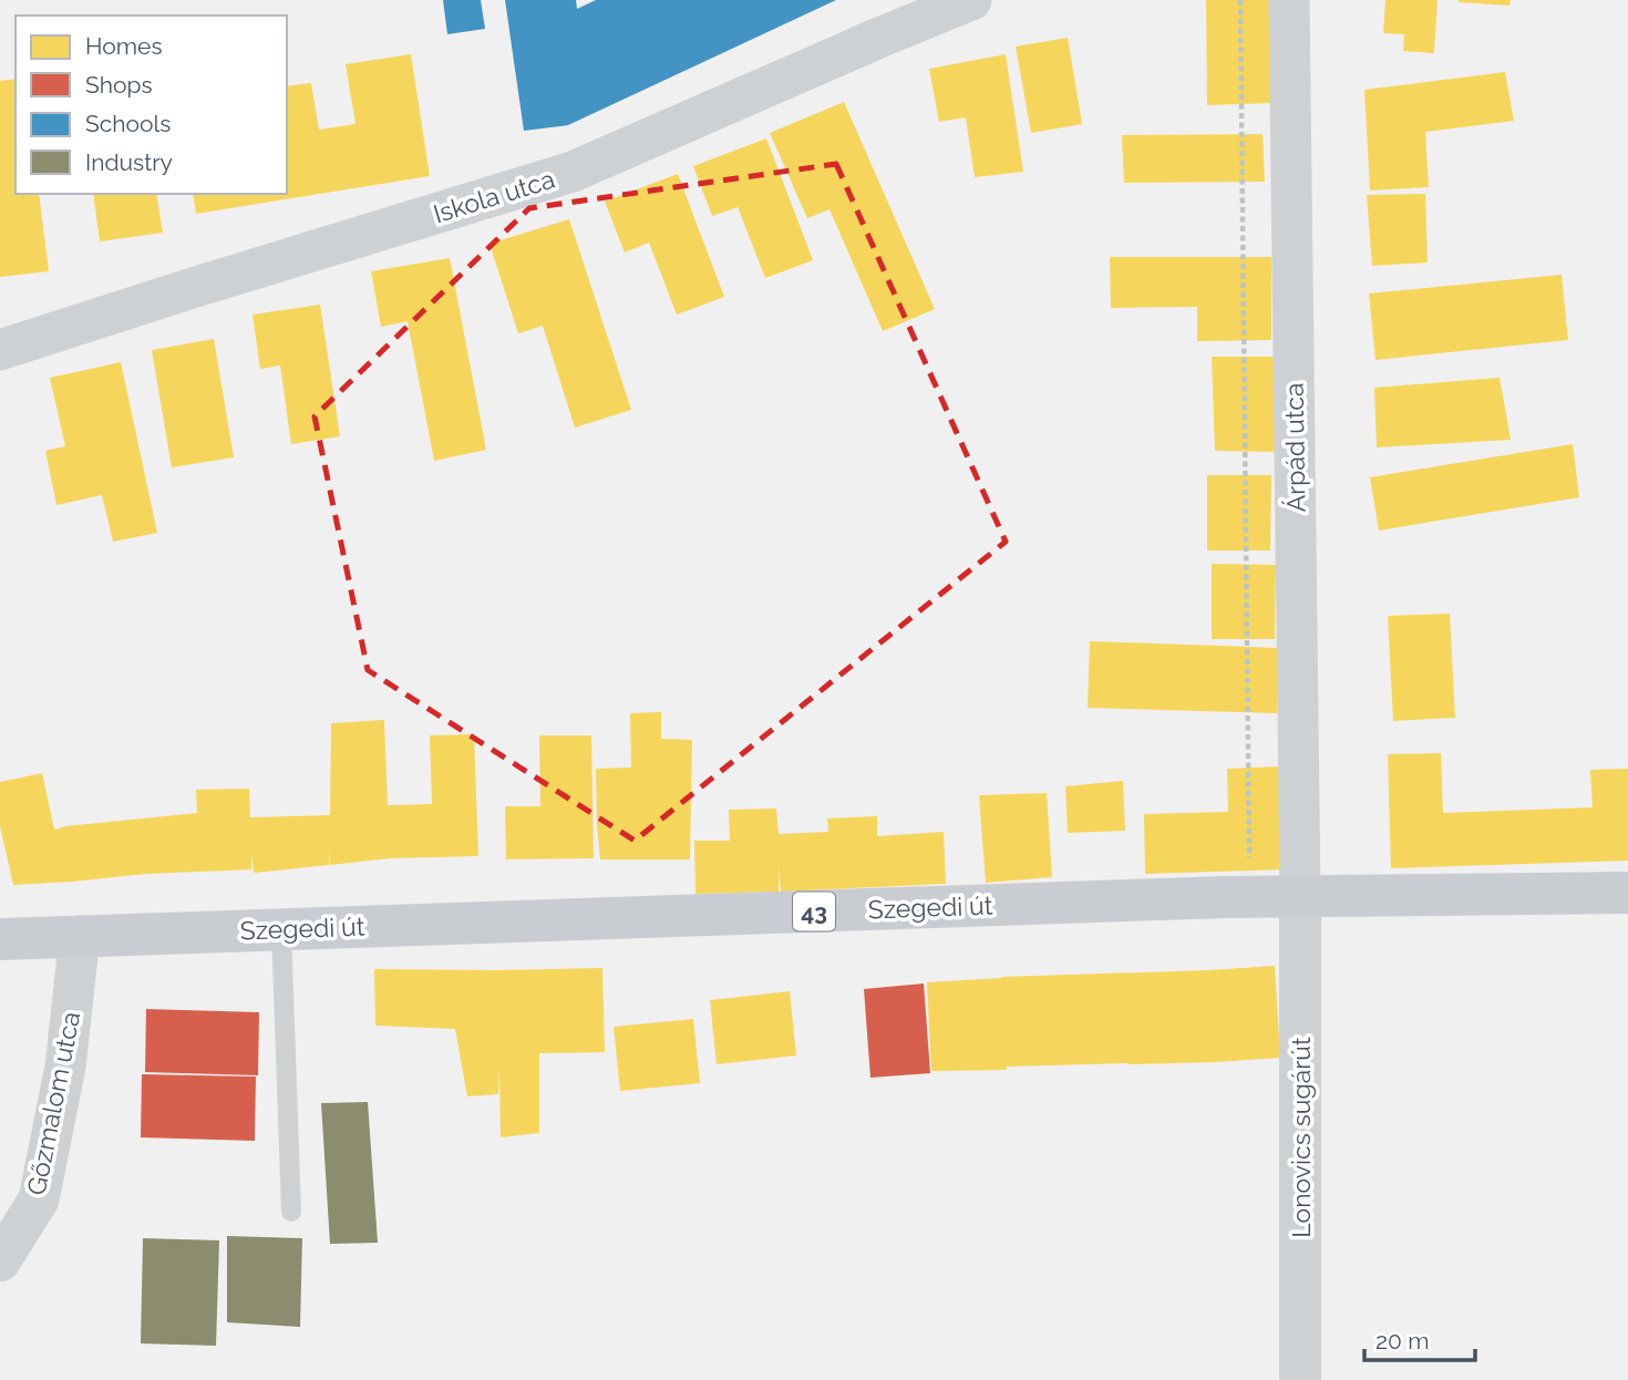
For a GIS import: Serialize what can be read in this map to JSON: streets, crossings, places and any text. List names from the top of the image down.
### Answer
{
  "streets": {
    "main road": ["Szegedi út", "43"],
    "street": [
      "Iskola utca",
      "Árpád utca",
      "Gőzmalom utca",
      "Lonovics sugárút"
    ]
  },
  "crossings": [
    ["Árpád utca", "Szegedi út"],
    ["Árpád utca", "Lonovics sugárút"],
    ["Szegedi út", "Gőzmalom utca"],
    ["Szegedi út", "Lonovics sugárút"]
  ],
  "legend": [
    "Homes",
    "Shops",
    "Schools",
    "Industry"
  ],
  "scale_bar": "20 m"
}
